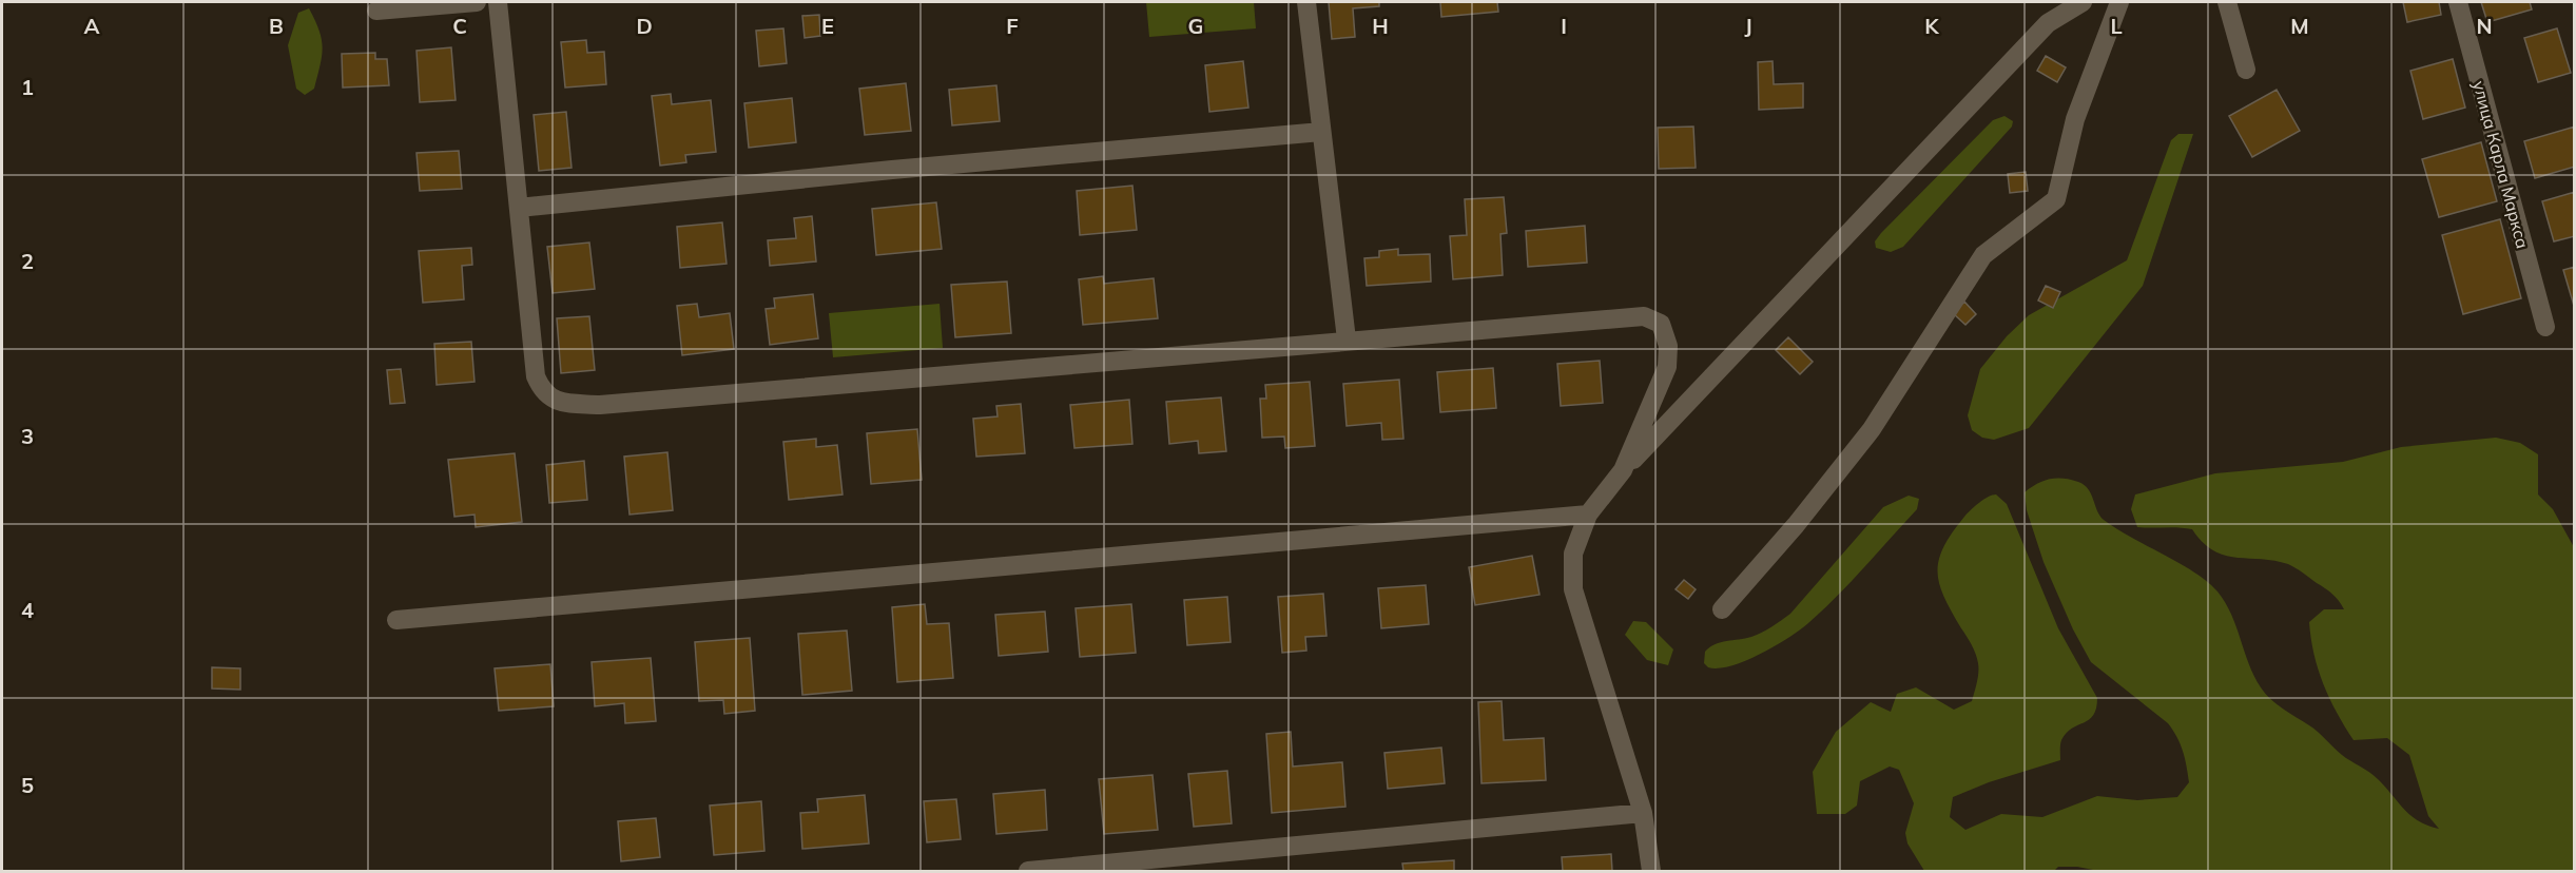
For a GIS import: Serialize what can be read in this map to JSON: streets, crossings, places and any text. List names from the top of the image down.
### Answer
{
  "streets": {
    "street": ["улица Карла Маркса"]
  },
  "grid": {
    "columns": [
      "A",
      "B",
      "C",
      "D",
      "E",
      "F",
      "G",
      "H",
      "I",
      "J",
      "K",
      "L",
      "M",
      "N"
    ],
    "rows": [
      "1",
      "2",
      "3",
      "4",
      "5"
    ]
  }
}
